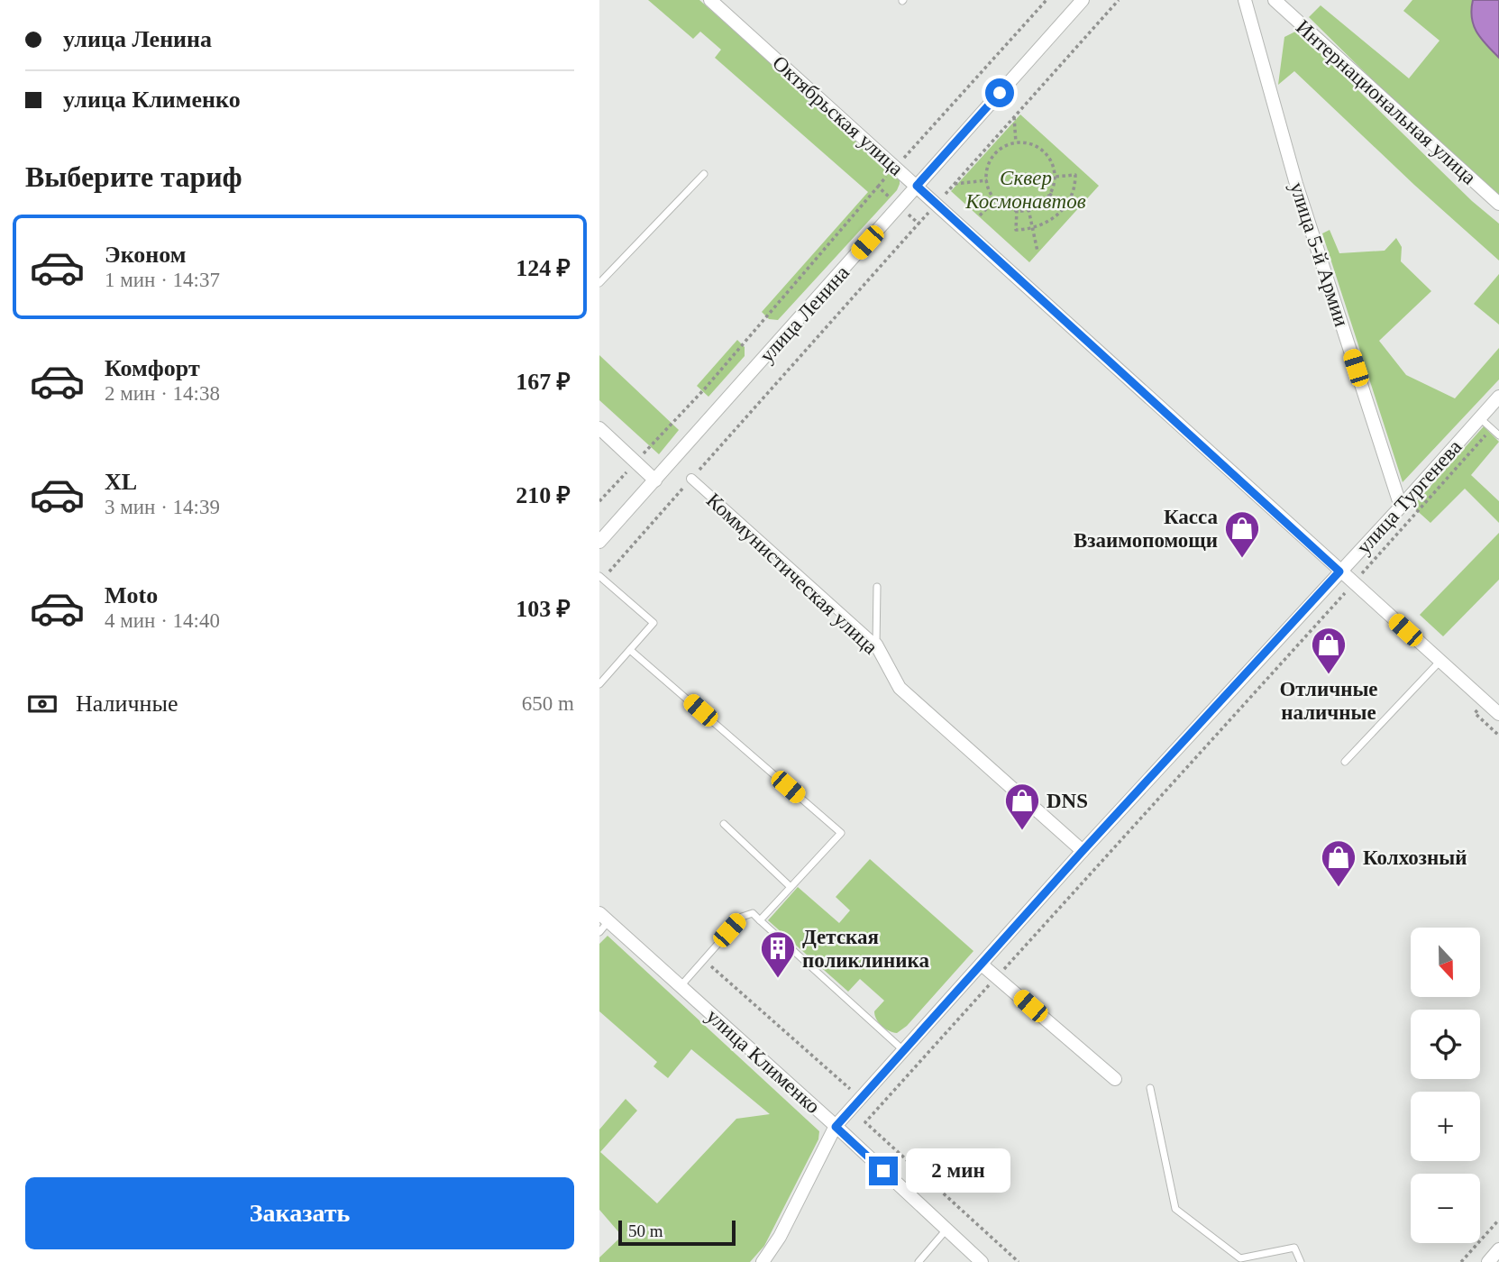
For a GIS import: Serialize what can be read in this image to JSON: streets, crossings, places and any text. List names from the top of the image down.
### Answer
{
  "streets": {
    "street": [
      "Интернациональная улица",
      "Октябрьская улица",
      "улица 5-й Армии",
      "улица Ленина",
      "улица Тургенева",
      "Коммунистическая улица",
      "улица Клименко"
    ]
  },
  "crossings": [
    ["Октябрьская улица", "улица Ленина"],
    ["Октябрьская улица", "улица Тургенева"],
    ["улица 5-й Армии", "улица Тургенева"],
    ["улица Тургенева", "Коммунистическая улица"],
    ["улица Тургенева", "улица Клименко"]
  ],
  "parks": ["Сквер Космонавтов"],
  "places": {
    "shop": [
      "Касса Взаимопомощи",
      "Отличные наличные",
      "DNS",
      "Колхозный"
    ],
    "building": ["Детская поликлиника"]
  },
  "scale_bar": "50 m",
  "north": "bottom",
  "page": {
    "banner": ["улица Ленина", "улица Клименко"],
    "heading": "Выберите тариф",
    "list": [
      {
        "name": "Эконом",
        "note": "1 мин · 14:37",
        "value": "124 ₽"
      },
      {
        "name": "Комфорт",
        "note": "2 мин · 14:38",
        "value": "167 ₽"
      },
      {
        "name": "XL",
        "note": "3 мин · 14:39",
        "value": "210 ₽"
      },
      {
        "name": "Moto",
        "note": "4 мин · 14:40",
        "value": "103 ₽"
      }
    ],
    "pay": ["Наличные", "650 m"],
    "map_buttons": ["+", "−"],
    "bubble": "2 мин",
    "buttons": "Заказать",
    "scale": "50 m"
  }
}
